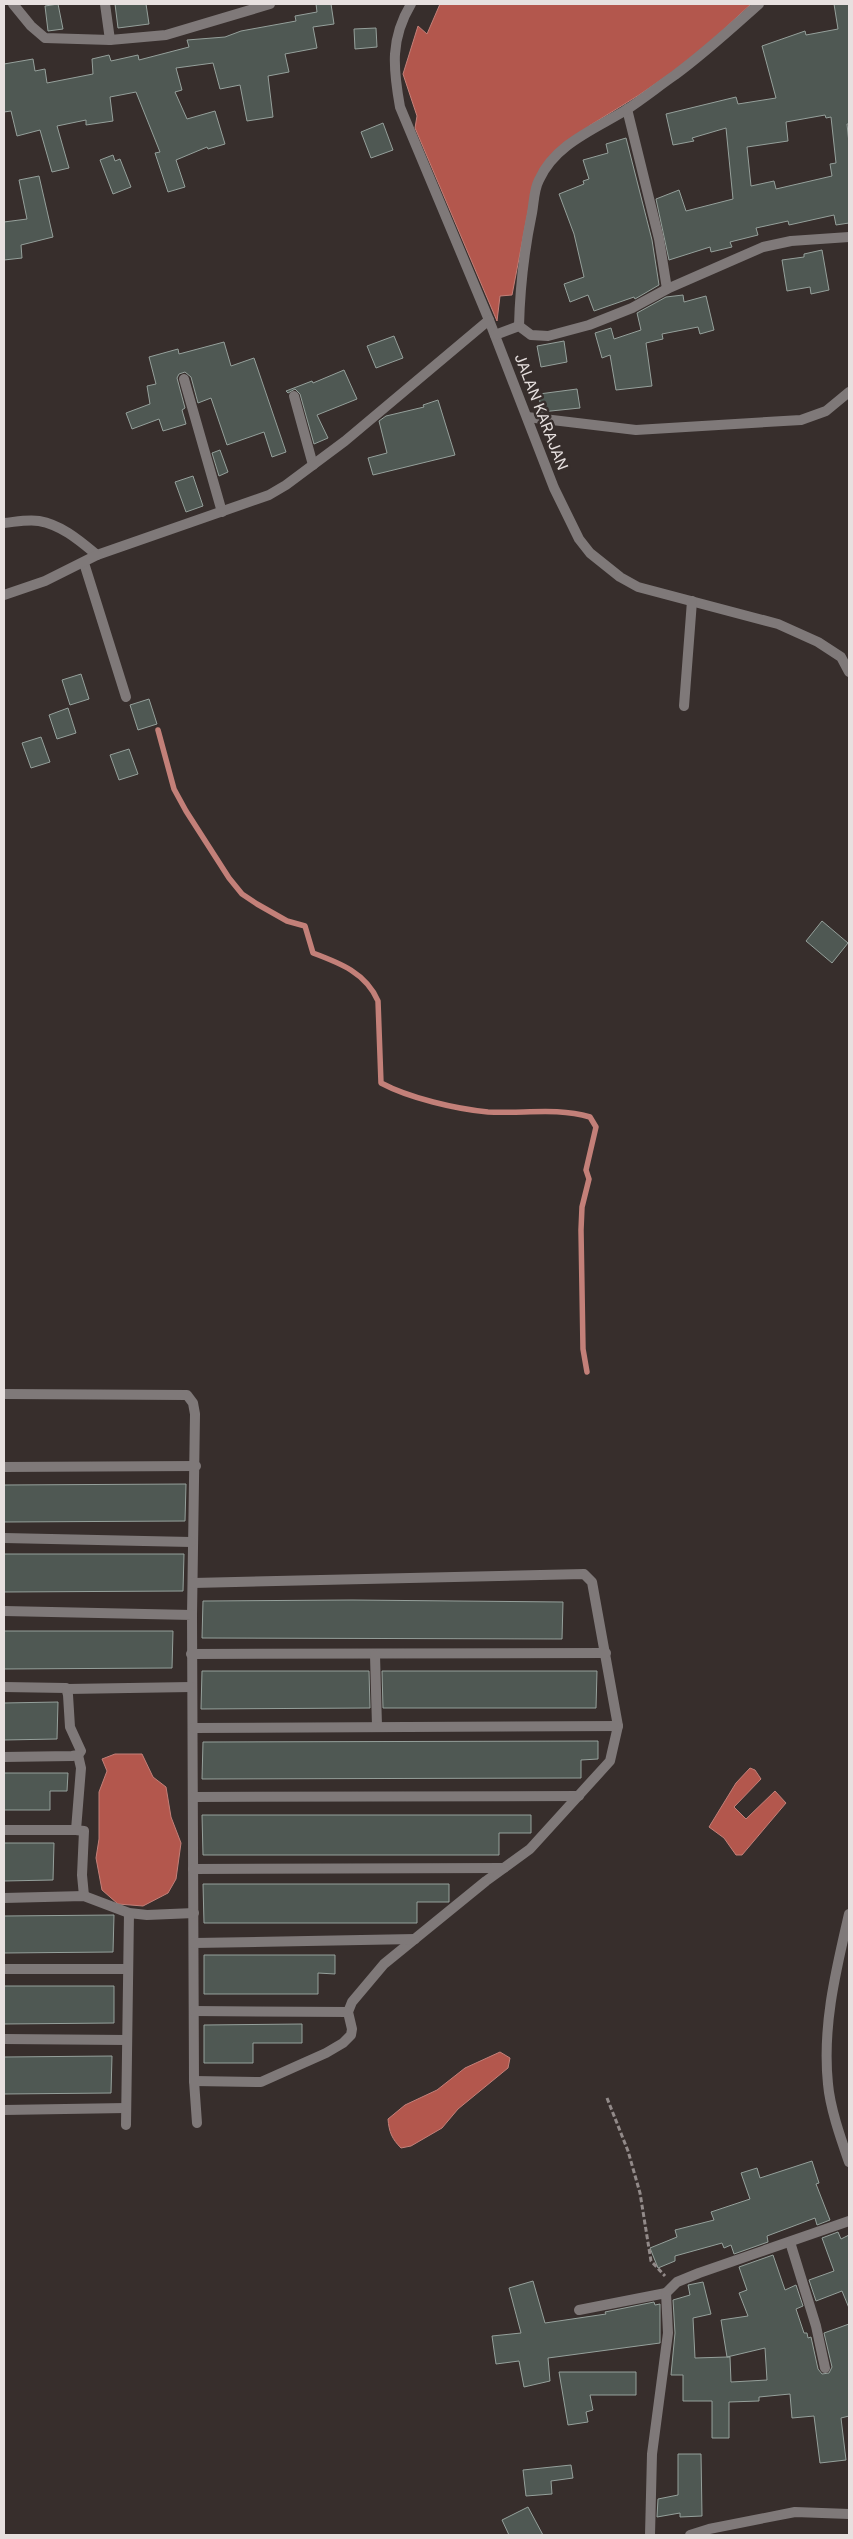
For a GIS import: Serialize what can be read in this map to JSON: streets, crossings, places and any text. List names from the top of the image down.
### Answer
{
  "streets": {
    "street": ["JALAN KARAJAN"]
  }
}
